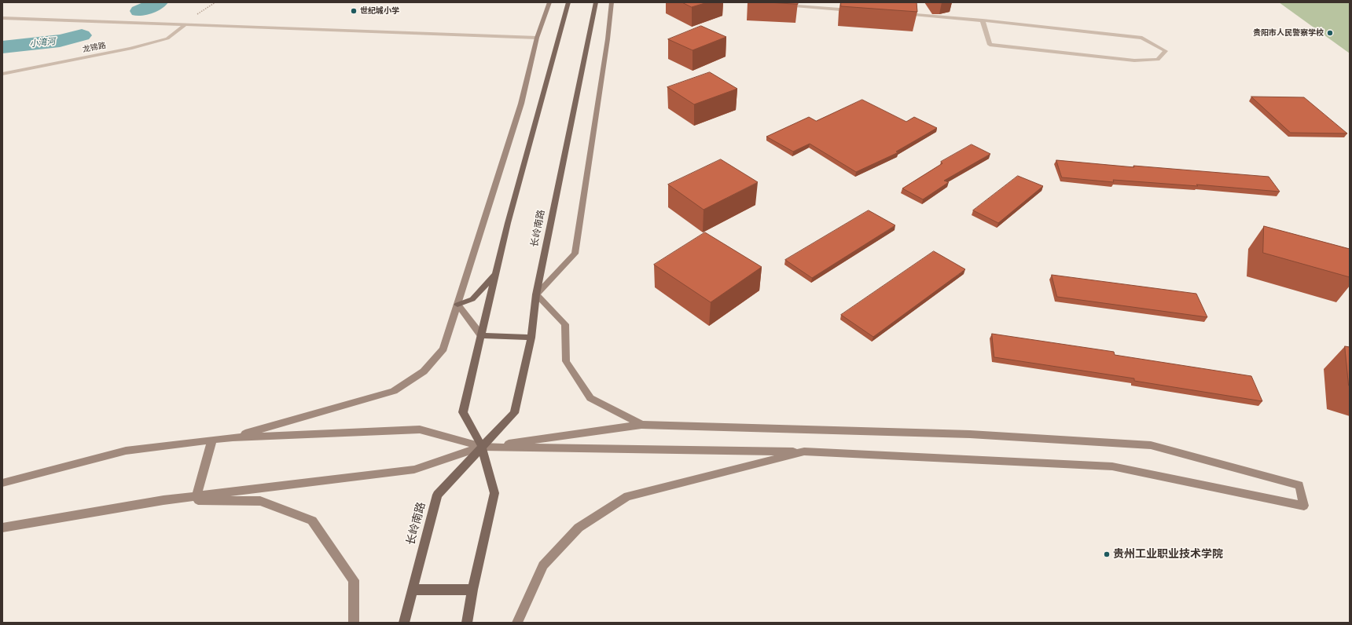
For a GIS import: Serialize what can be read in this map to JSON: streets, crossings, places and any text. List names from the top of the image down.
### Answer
{
  "streets": {
    "main road": ["长岭南路"],
    "street": ["龙锦路"]
  },
  "water": ["小湾河"],
  "places": ["世纪城小学", "贵阳市人民警察学校", "贵州工业职业技术学院"]
}
